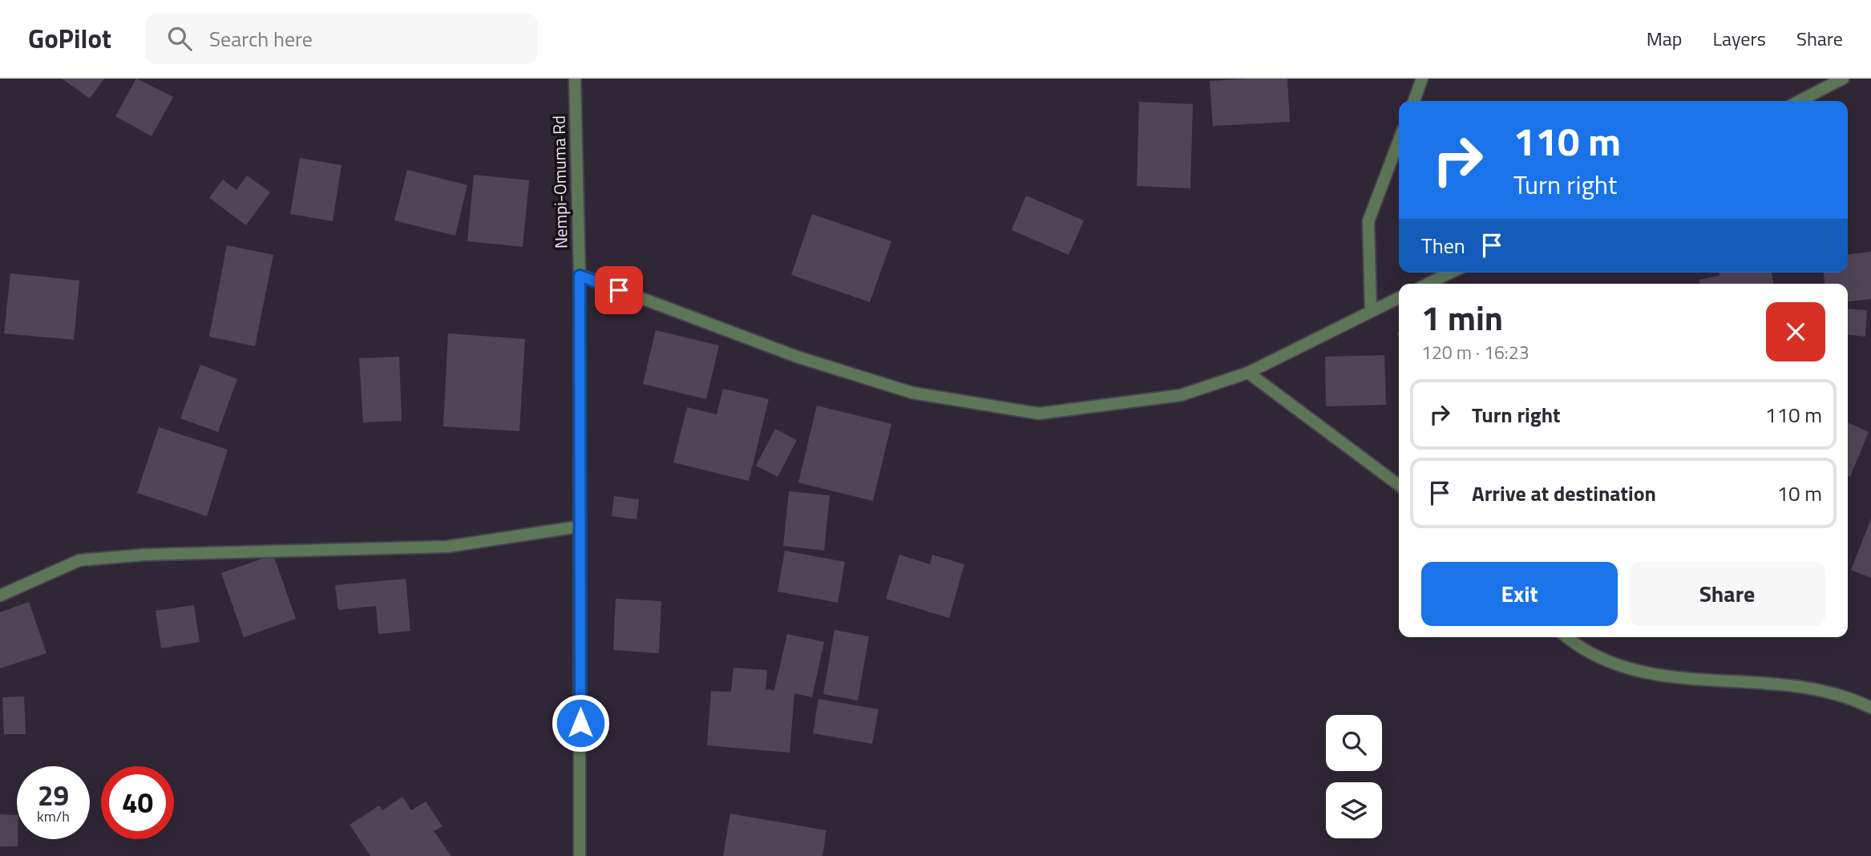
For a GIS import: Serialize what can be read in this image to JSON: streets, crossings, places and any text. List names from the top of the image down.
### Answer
{
  "streets": {
    "street": ["Nempi-Omuma Rd"]
  },
  "page": {
    "header": "GoPilot",
    "search": "Search here",
    "nav": ["Map", "Layers", "Share"],
    "turn": ["110 m", "Turn right"],
    "then": "Then",
    "heading": ["1 min", "120 m · 16:23"],
    "list": [
      {
        "name": "Turn right",
        "value": "110 m"
      },
      {
        "name": "Arrive at destination",
        "value": "10 m"
      }
    ],
    "buttons": ["Exit", "Share"],
    "speed": "29 km/h",
    "limit": "40"
  }
}
